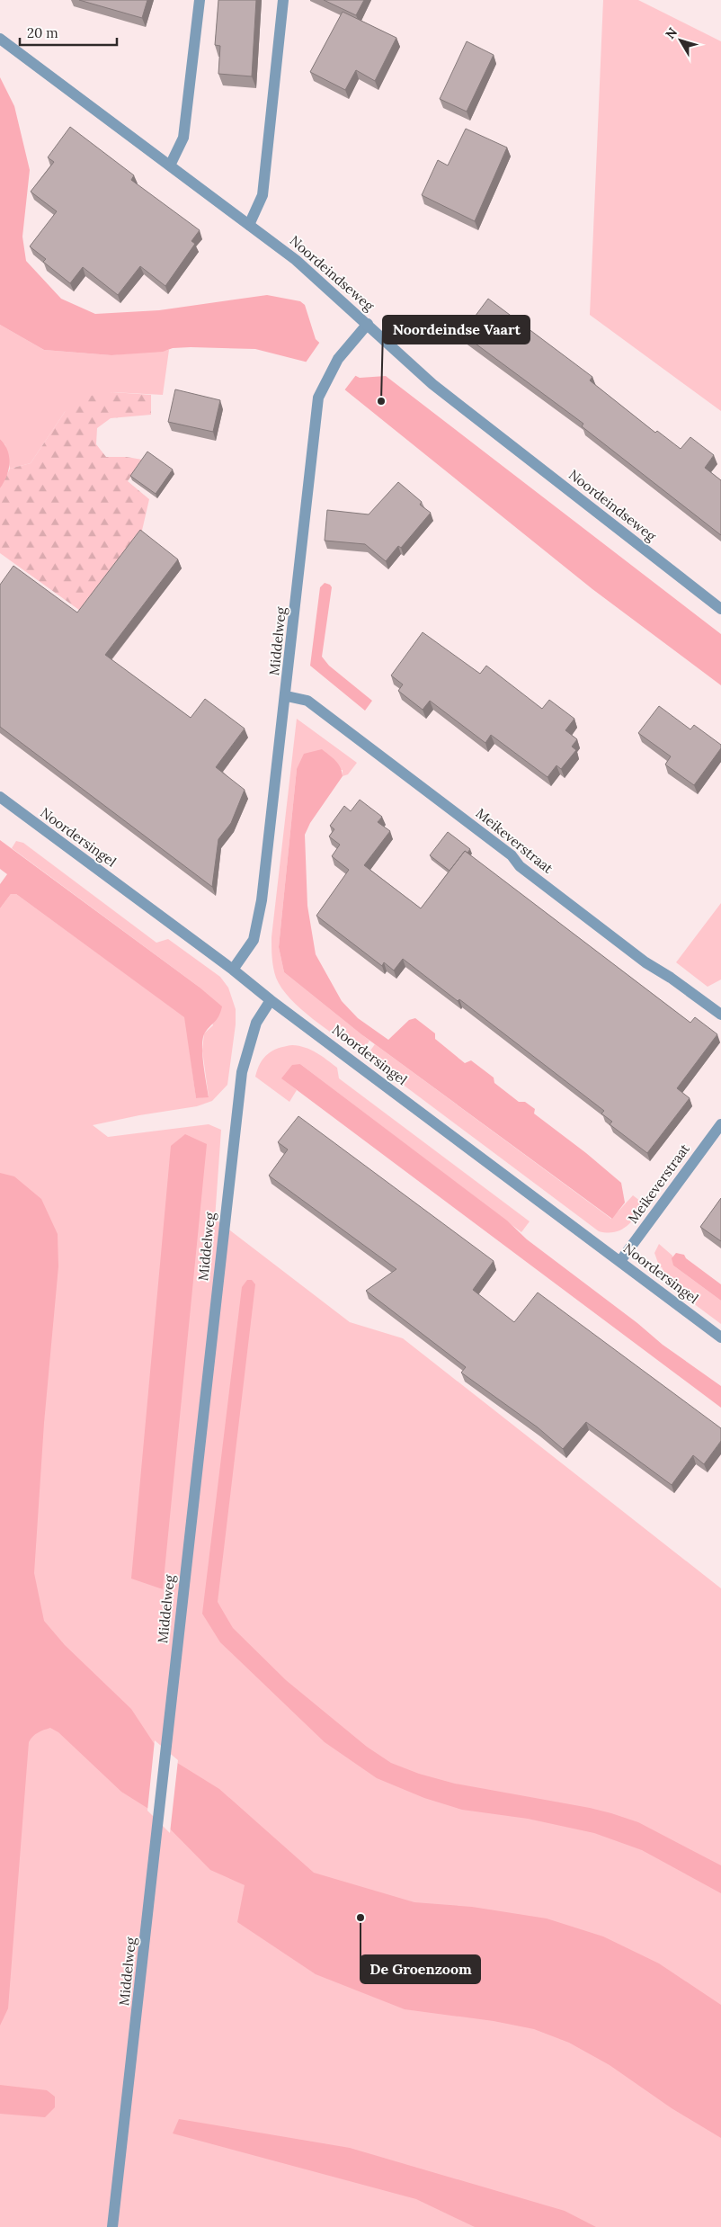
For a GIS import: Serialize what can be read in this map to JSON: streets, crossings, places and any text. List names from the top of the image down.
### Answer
{
  "streets": {
    "street": [
      "Noordeindseweg",
      "Middelweg",
      "Noordersingel",
      "Meikeverstraat"
    ]
  },
  "crossings": [
    ["Noordeindseweg", "Middelweg"],
    ["Middelweg", "Noordersingel"],
    ["Middelweg", "Meikeverstraat"],
    ["Noordersingel", "Meikeverstraat"]
  ],
  "places": ["Noordeindse Vaart", "De Groenzoom"],
  "scale_bar": "20 m",
  "north": "top left"
}
